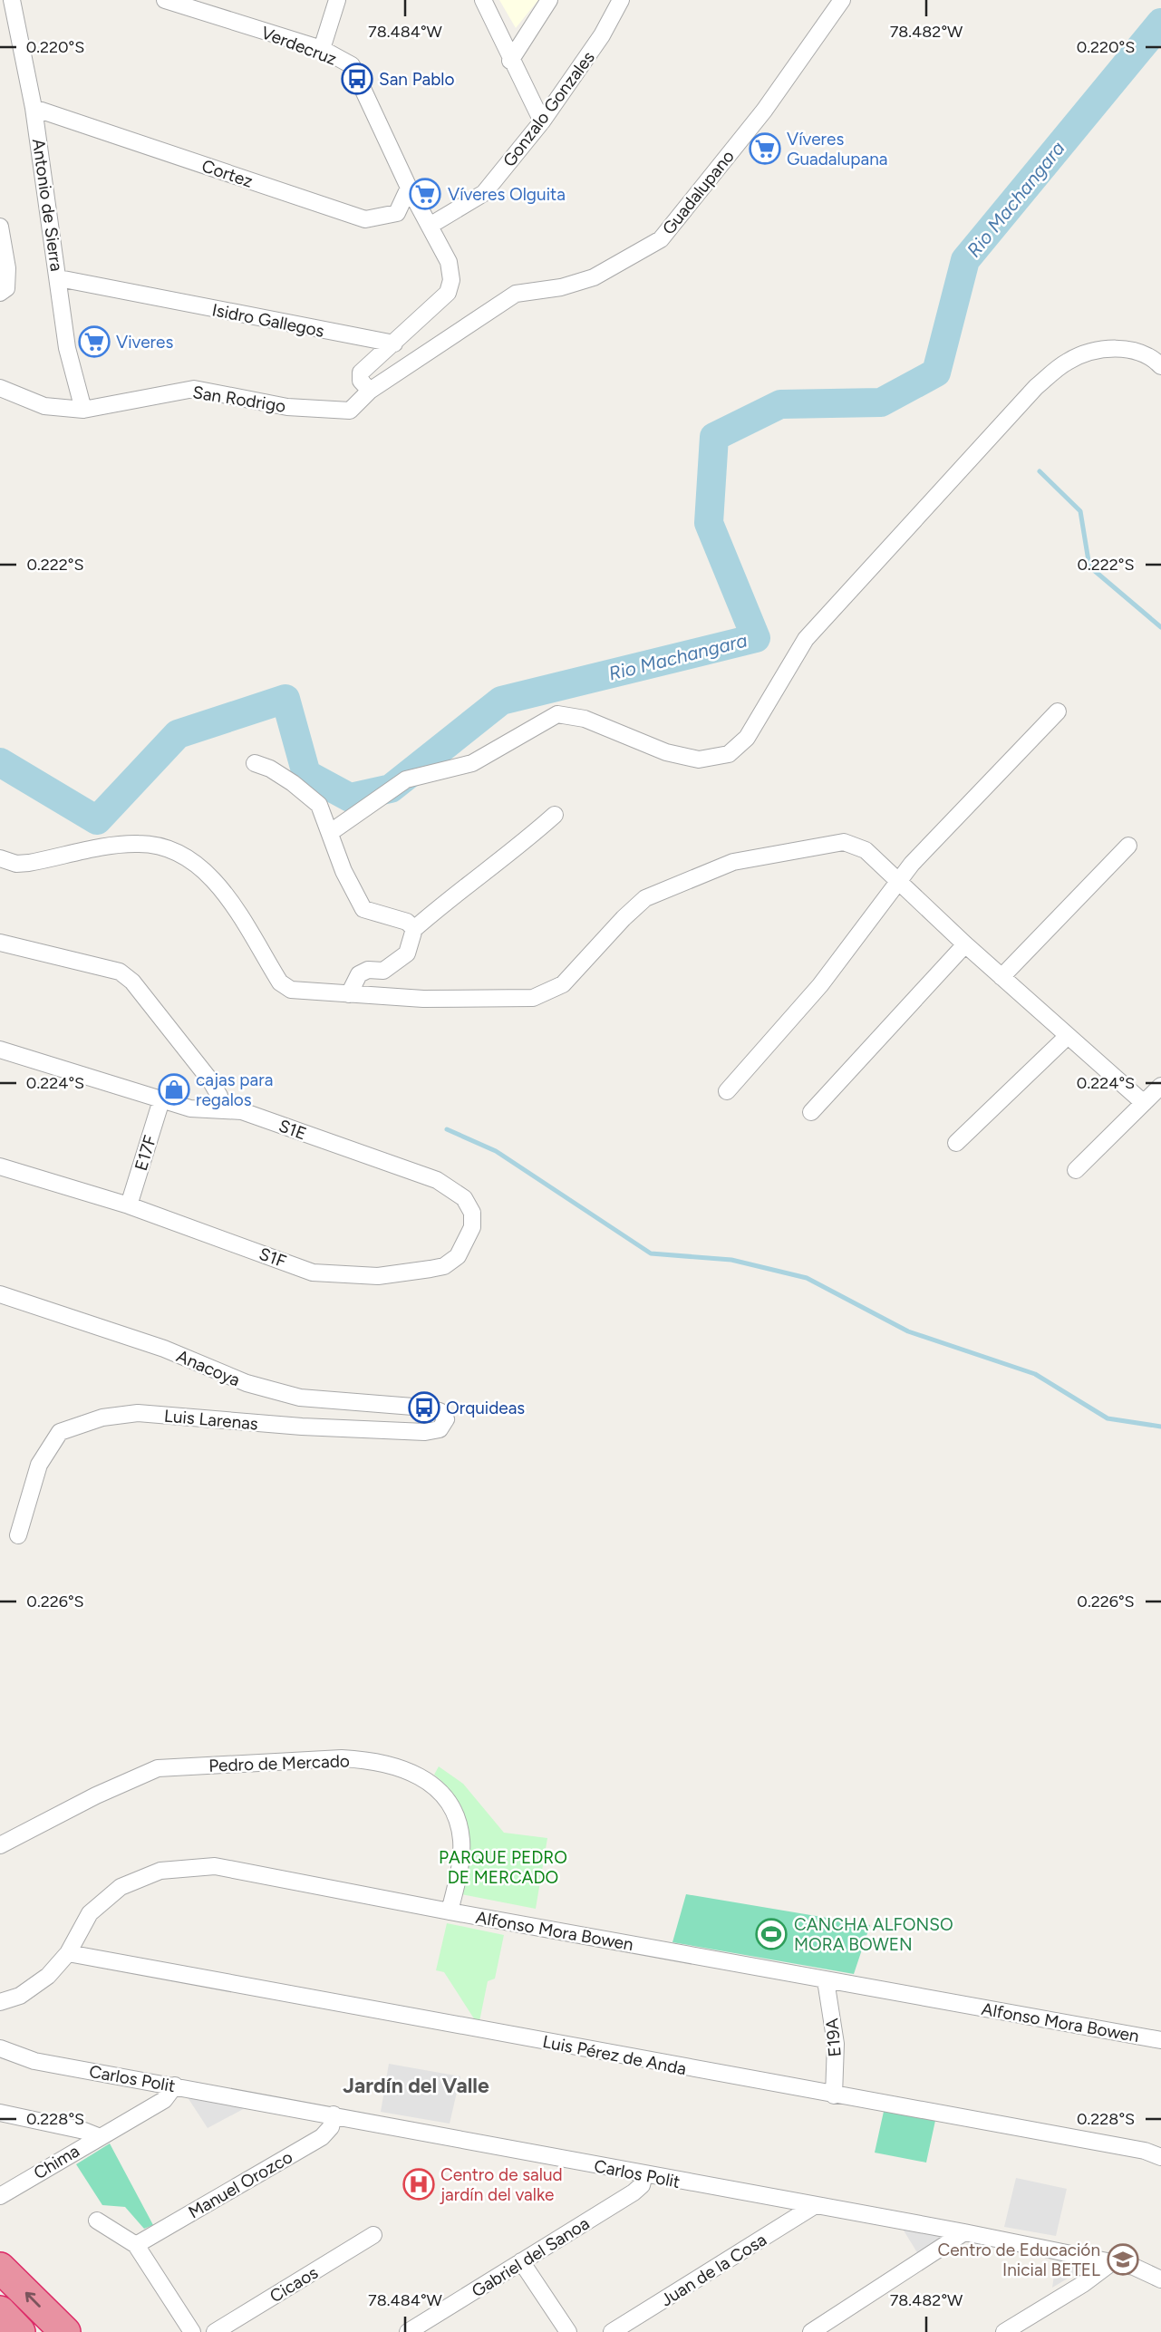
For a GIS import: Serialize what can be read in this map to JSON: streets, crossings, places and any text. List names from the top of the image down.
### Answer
{
  "streets": {
    "street": [
      "Verdecruz",
      "Gonzalo Gonzales",
      "Cortez",
      "Guadalupano",
      "Antonio de Sierra",
      "Isidro Gallegos",
      "San Rodrigo",
      "S1E",
      "E17F",
      "S1F",
      "Anacoya",
      "Luis Larenas",
      "Pedro de Mercado",
      "Alfonso Mora Bowen",
      "E19A",
      "Luis Pérez de Anda",
      "Carlos Polit",
      "Chima",
      "Manuel Orozco",
      "Gabriel del Sanoa",
      "Juan de la Cosa",
      "Cicaos"
    ]
  },
  "crossings": [
    ["Verdecruz", "Gonzalo Gonzales"],
    ["Verdecruz", "Cortez"],
    ["Verdecruz", "Isidro Gallegos"],
    ["Cortez", "Antonio de Sierra"],
    ["Guadalupano", "San Rodrigo"],
    ["Antonio de Sierra", "Isidro Gallegos"],
    ["Antonio de Sierra", "San Rodrigo"],
    ["S1E", "E17F"],
    ["S1E", "S1F"],
    ["E17F", "S1F"],
    ["Anacoya", "Luis Larenas"],
    ["Pedro de Mercado", "Alfonso Mora Bowen"],
    ["Alfonso Mora Bowen", "E19A"],
    ["Alfonso Mora Bowen", "Luis Pérez de Anda"],
    ["E19A", "Luis Pérez de Anda"],
    ["Carlos Polit", "Chima"],
    ["Carlos Polit", "Manuel Orozco"],
    ["Carlos Polit", "Gabriel del Sanoa"],
    ["Carlos Polit", "Juan de la Cosa"]
  ],
  "districts": ["Jardín del Valle"],
  "water": ["Rio Machangara"],
  "parks": ["PARQUE PEDRO DE MERCADO"],
  "places": {
    "bus stop": ["San Pablo", "Orquideas"],
    "supermarket": ["Víveres Guadalupana", "Víveres Olguita", "Viveres"],
    "shop": ["cajas para regalos"],
    "sports": ["CANCHA ALFONSO MORA BOWEN"],
    "hospital": ["Centro de salud jardín del valke"],
    "school or university": ["Centro de Educación Inicial BETEL"]
  },
  "coordinates": [
    "78.484°W",
    "78.482°W",
    "0.220°S",
    "0.222°S",
    "0.224°S",
    "0.226°S",
    "0.228°S"
  ]
}
